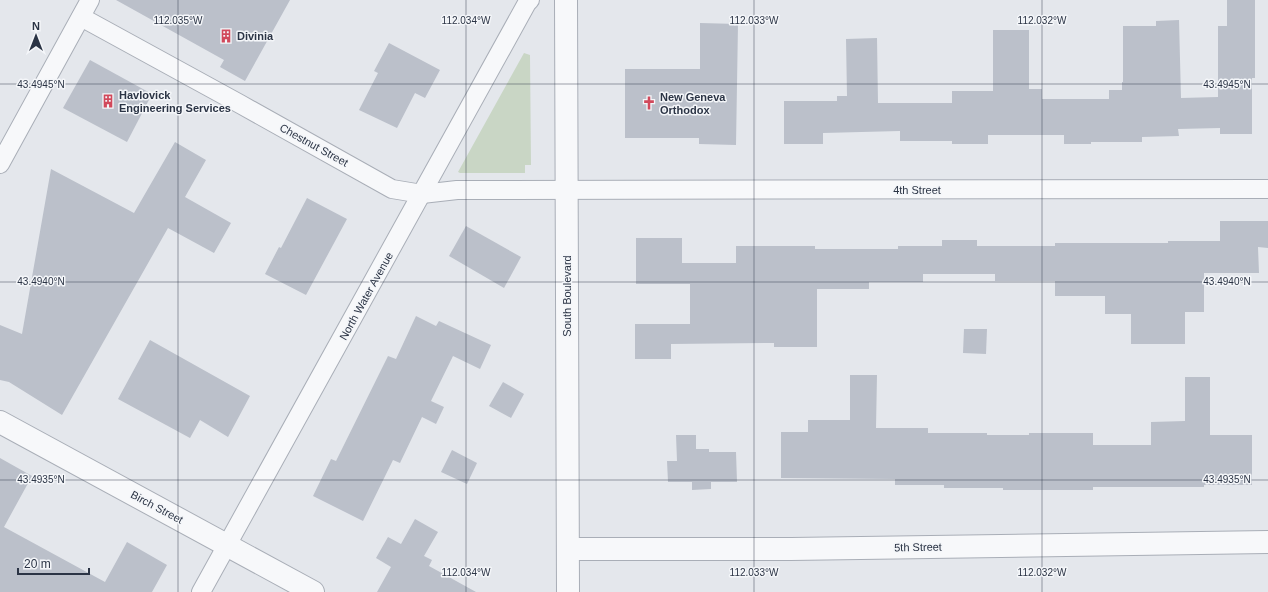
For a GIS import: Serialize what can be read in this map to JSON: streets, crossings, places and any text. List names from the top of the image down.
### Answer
{
  "streets": {
    "street": [
      "Chestnut Street",
      "4th Street",
      "North Water Avenue",
      "South Boulevard",
      "Birch Street",
      "5th Street"
    ]
  },
  "crossings": [
    ["Chestnut Street", "4th Street"],
    ["Chestnut Street", "North Water Avenue"],
    ["Chestnut Street", "South Boulevard"],
    ["4th Street", "South Boulevard"],
    ["North Water Avenue", "Birch Street"],
    ["South Boulevard", "5th Street"]
  ],
  "places": {
    "building": ["Divinia", "Havlovick Engineering Services"],
    "church": ["New Geneva Orthodox"]
  },
  "scale_bar": "20 m",
  "north": "top",
  "coordinates": [
    "112.035°W",
    "112.034°W",
    "112.033°W",
    "112.032°W",
    "43.4945°N",
    "43.4940°N",
    "43.4935°N"
  ]
}
